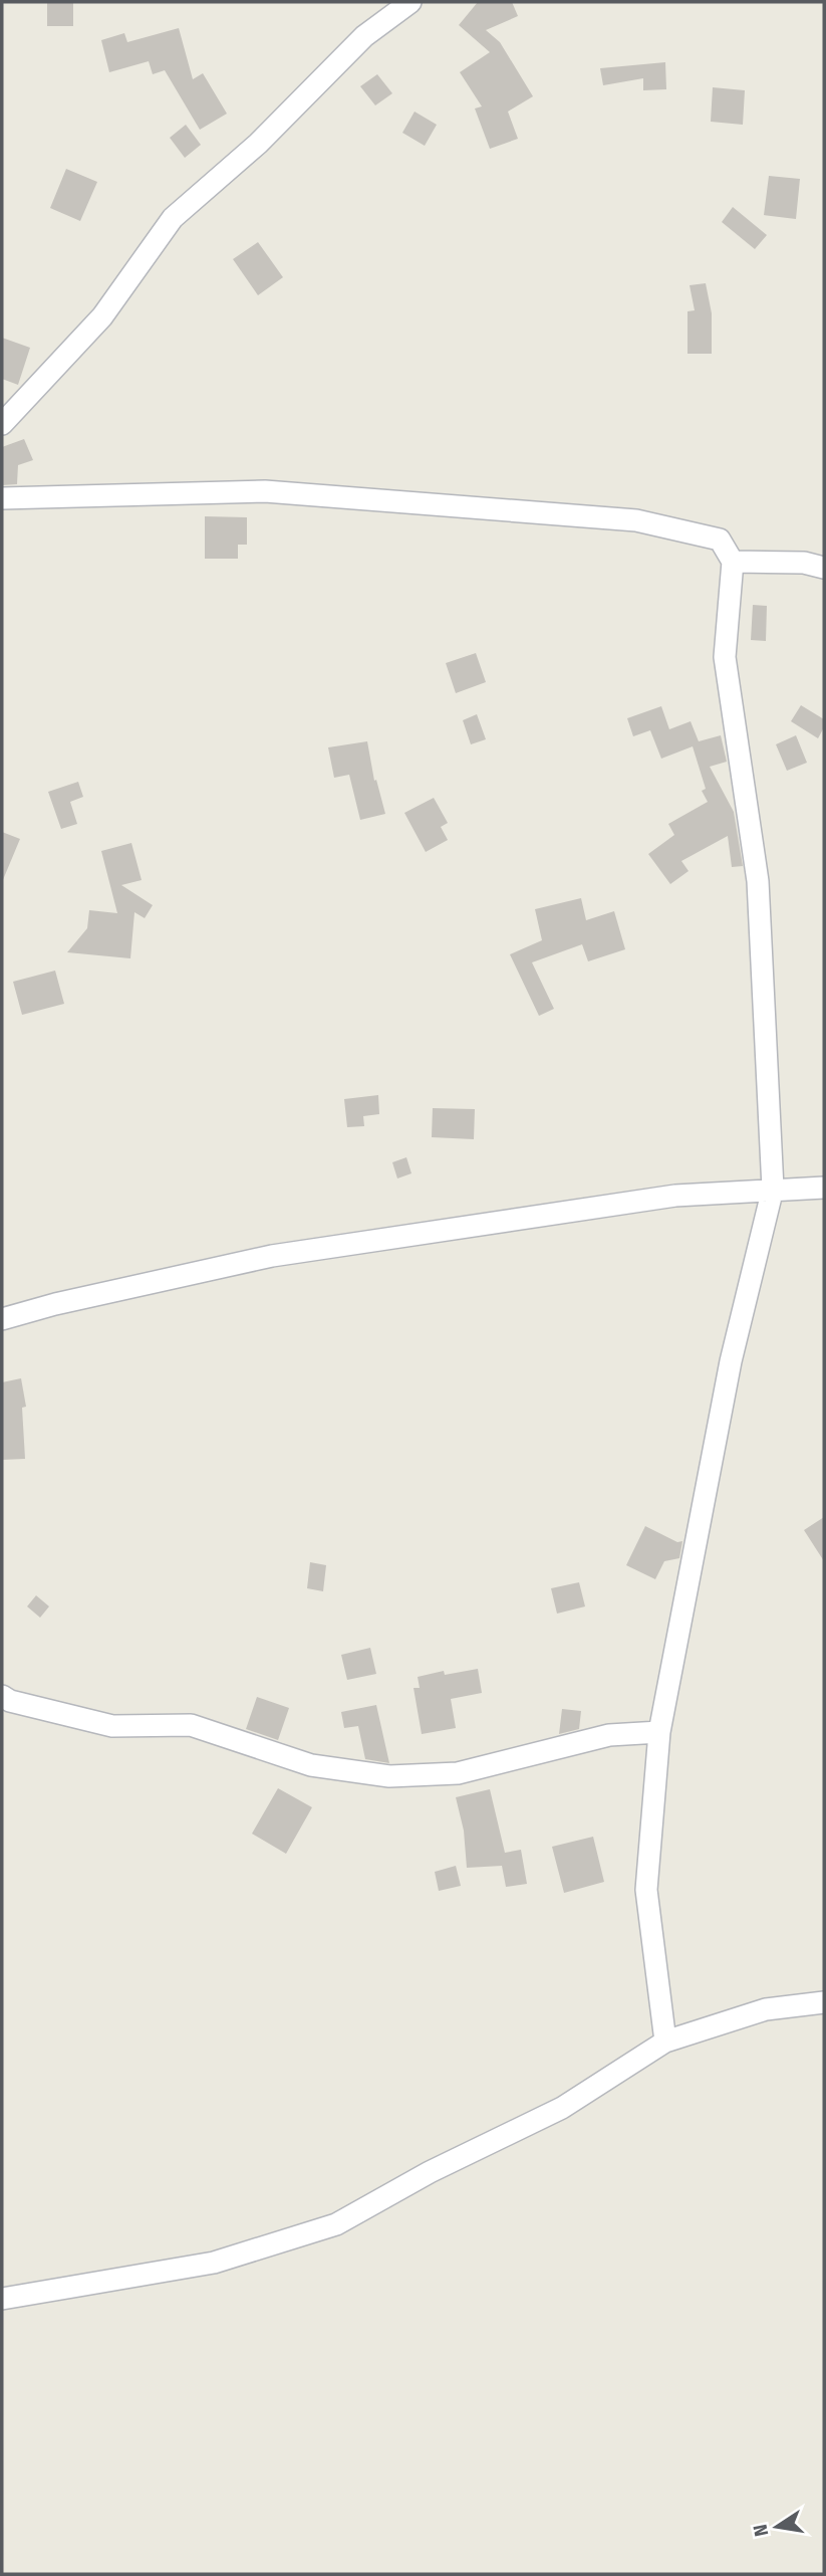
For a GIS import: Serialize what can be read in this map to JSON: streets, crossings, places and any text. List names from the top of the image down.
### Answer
{
  "north": "left"
}
